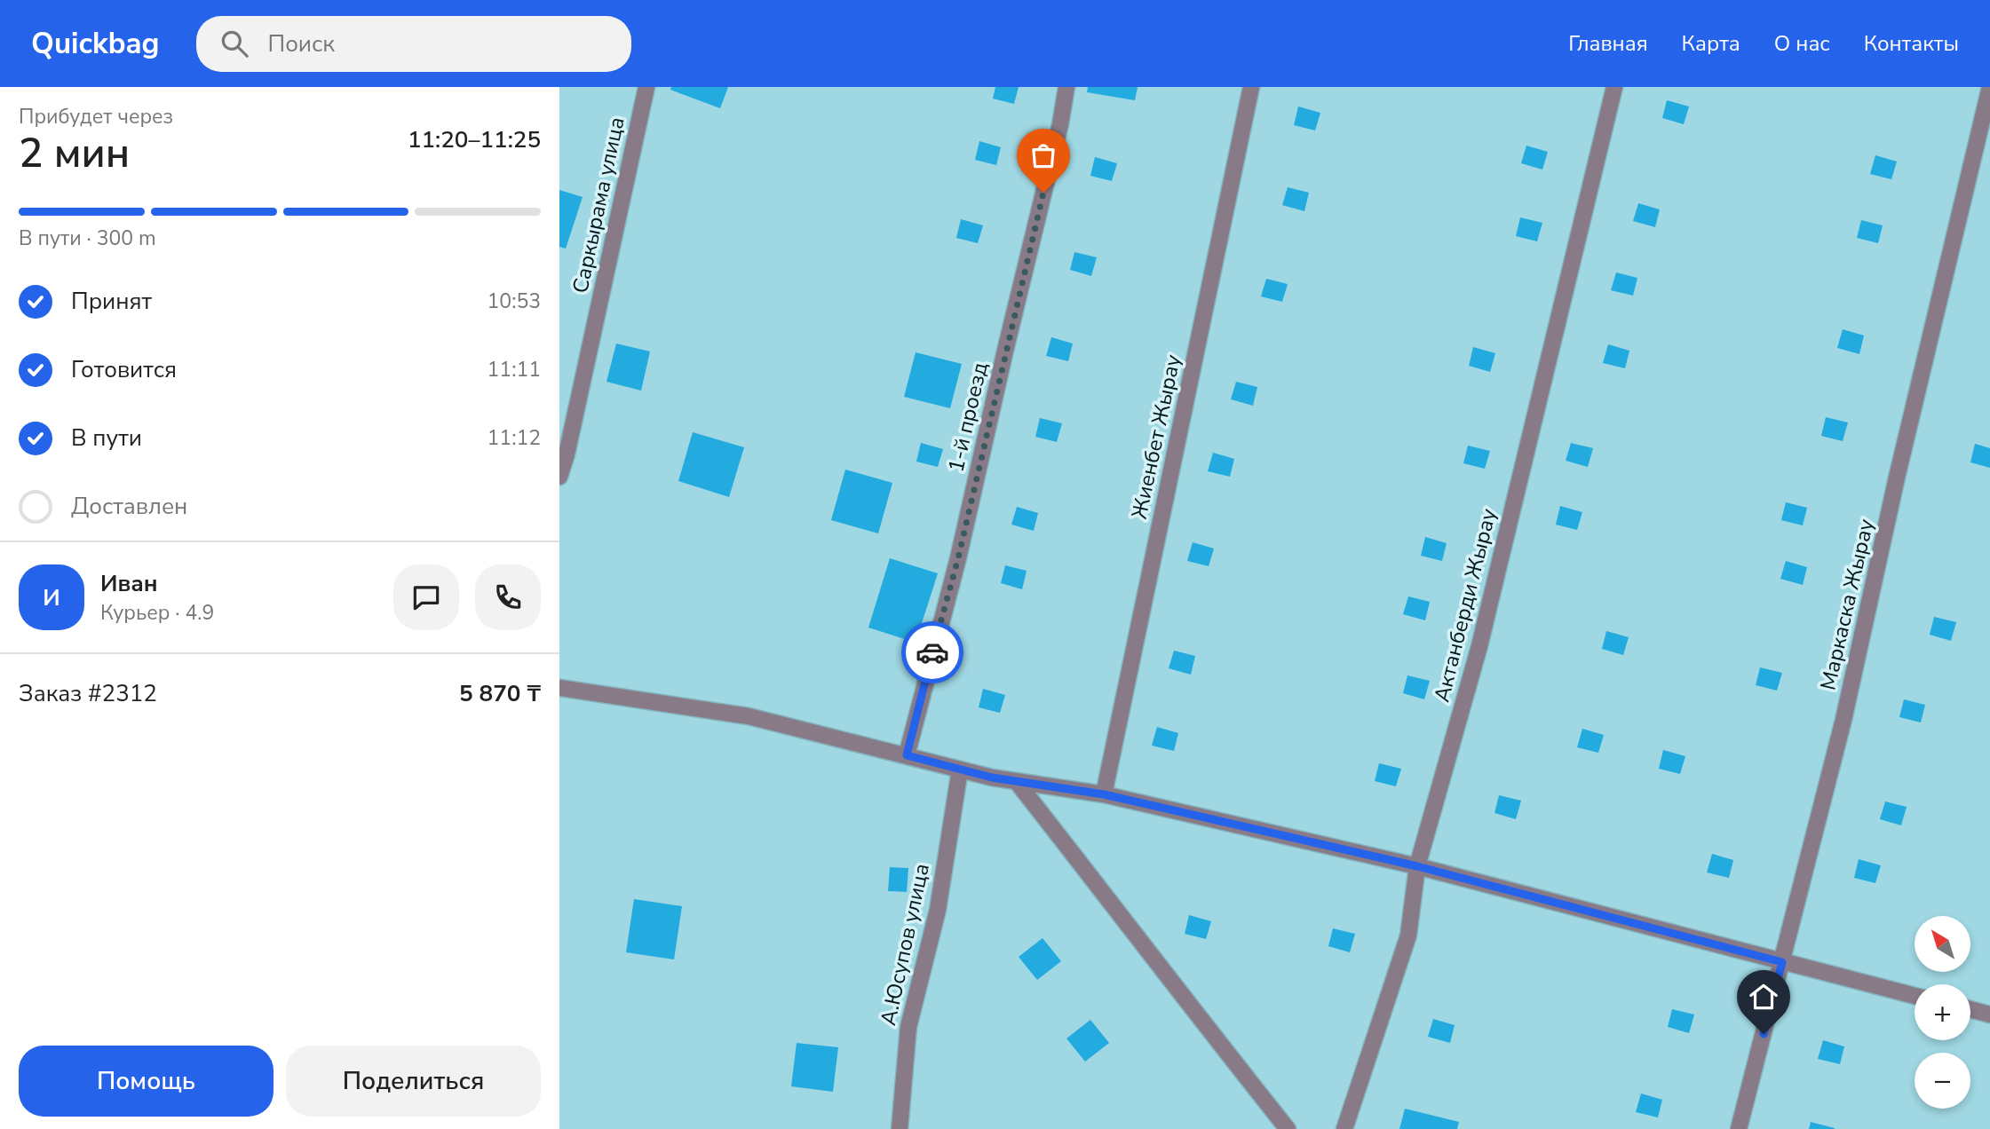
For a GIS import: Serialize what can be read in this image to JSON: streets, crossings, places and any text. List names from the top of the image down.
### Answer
{
  "streets": {
    "street": [
      "Саркырама улица",
      "1-й проезд",
      "Жиенбет Жырау",
      "Маркаска Жырау",
      "Актанберди Жырау",
      "А.Юсупов улица"
    ]
  },
  "north": "top left",
  "page": {
    "header": "Quickbag",
    "search": "Поиск",
    "nav": [
      "Главная",
      "Карта",
      "О нас",
      "Контакты"
    ],
    "heading": ["2 мин", "Прибудет через", "11:20–11:25"],
    "panel": [
      "Иван",
      "Курьер · 4.9",
      "Заказ #2312",
      "5 870 ₸"
    ],
    "bar": "В пути · 300 m",
    "list": [
      ["Принят", "10:53"],
      ["Готовится", "11:11"],
      ["В пути", "11:12"],
      "Доставлен"
    ],
    "round": "И",
    "map_buttons": ["+", "−"],
    "buttons": ["Помощь", "Поделиться"]
  }
}
